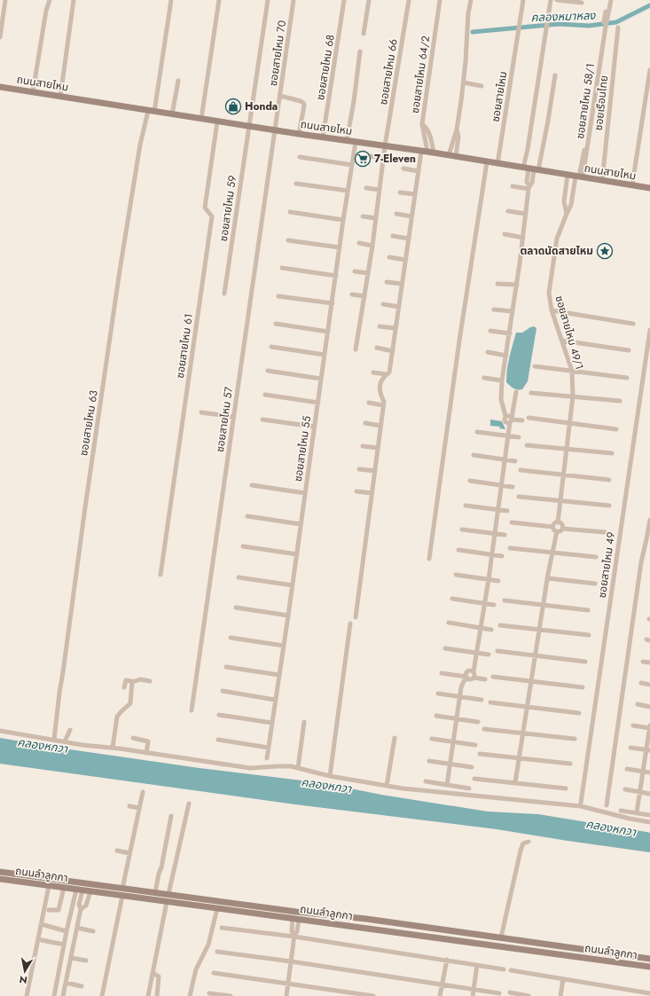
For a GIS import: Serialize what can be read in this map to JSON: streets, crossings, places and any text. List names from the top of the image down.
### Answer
{
  "streets": {
    "main road": ["ถนนสายไหม", "ถนนลำลูกกา"],
    "street": [
      "ซอยสายไหม 70",
      "ซอยสายไหม 68",
      "ซอยสายไหม 66",
      "ซอยสายไหม 64/2",
      "ซอยสายไหม",
      "ซอยสายไหม 58/1",
      "ซอยเรือนไทย",
      "ซอยสายไหม 59",
      "ซอยสายไหม 49/1",
      "ซอยสายไหม 61",
      "ซอยสายไหม 57",
      "ซอยสายไหม 63",
      "ซอยสายไหม 55",
      "ซอยสายไหม 49"
    ]
  },
  "crossings": [
    ["ซอยสายไหม 70", "ถนนสายไหม"],
    ["ซอยสายไหม 70", "ซอยสายไหม 57"],
    ["ซอยสายไหม 68", "ถนนสายไหม"],
    ["ซอยสายไหม 66", "ถนนสายไหม"],
    ["ซอยสายไหม 64/2", "ถนนสายไหม"],
    ["ถนนสายไหม", "ซอยสายไหม"],
    ["ถนนสายไหม", "ซอยสายไหม 58/1"],
    ["ถนนสายไหม", "ซอยเรือนไทย"],
    ["ถนนสายไหม", "ซอยสายไหม 59"],
    ["ถนนสายไหม", "ซอยสายไหม 49/1"],
    ["ถนนสายไหม", "ซอยสายไหม 61"],
    ["ถนนสายไหม", "ซอยสายไหม 57"],
    ["ถนนสายไหม", "ซอยสายไหม 63"],
    ["ถนนสายไหม", "ซอยสายไหม 55"],
    ["ซอยสายไหม 58/1", "ซอยสายไหม 49/1"]
  ],
  "water": ["คลองหมาหลง", "คลองหกวา"],
  "places": {
    "shop": ["Honda"],
    "supermarket": ["7-Eleven"],
    "place": ["ตลาดนัดสายไหม"]
  },
  "north": "bottom"
}
